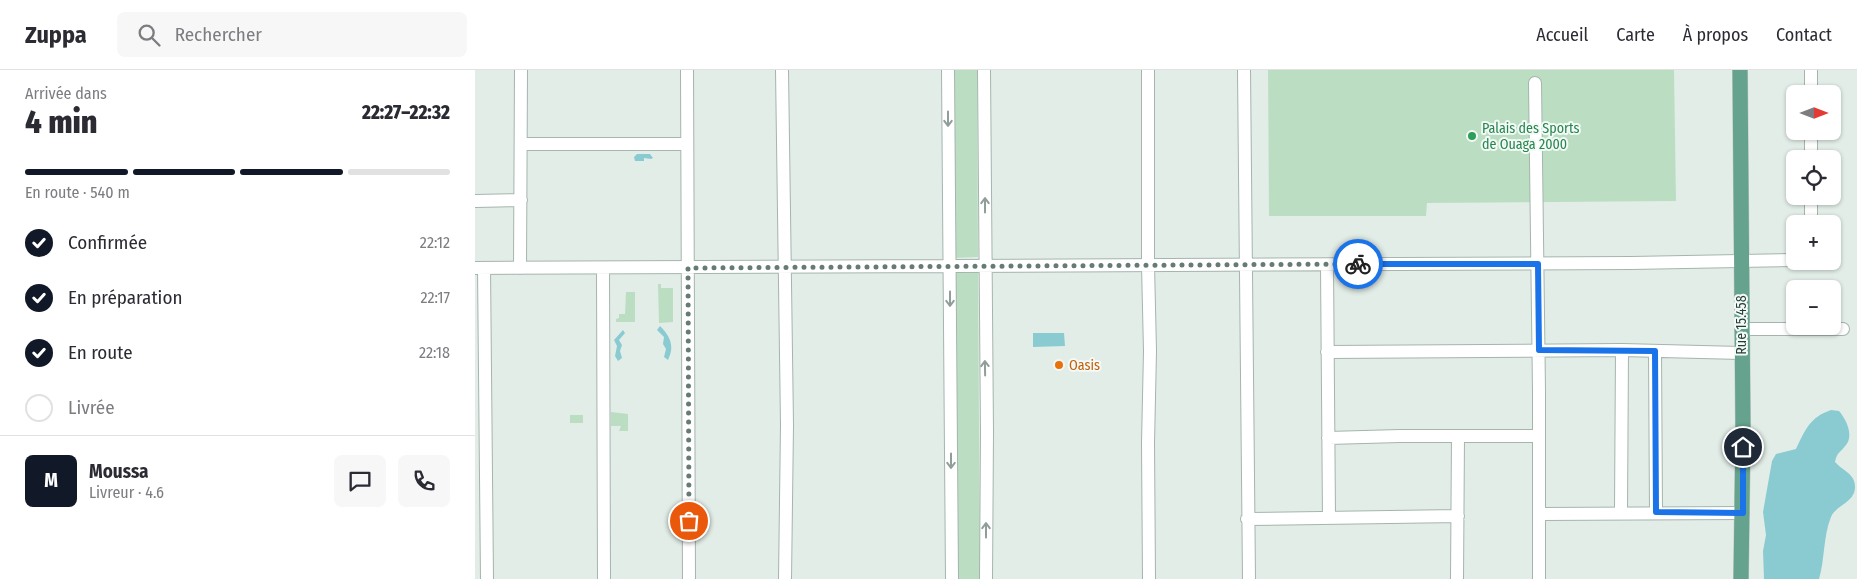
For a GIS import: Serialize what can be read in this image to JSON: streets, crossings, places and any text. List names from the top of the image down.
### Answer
{
  "streets": {
    "main road": ["Rue 15.458"]
  },
  "places": ["Palais des Sports de Ouaga 2000", "Oasis"],
  "north": "right",
  "page": {
    "header": "Zuppa",
    "search": "Rechercher",
    "nav": [
      "Accueil",
      "Carte",
      "À propos",
      "Contact"
    ],
    "heading": ["4 min", "Arrivée dans", "22:27–22:32"],
    "panel": ["Moussa", "Livreur · 4.6"],
    "map_buttons": ["+", "−"],
    "bar": "En route · 540 m",
    "list": [
      ["Confirmée", "22:12"],
      ["En préparation", "22:17"],
      ["En route", "22:18"],
      "Livrée"
    ],
    "round": "M"
  }
}
